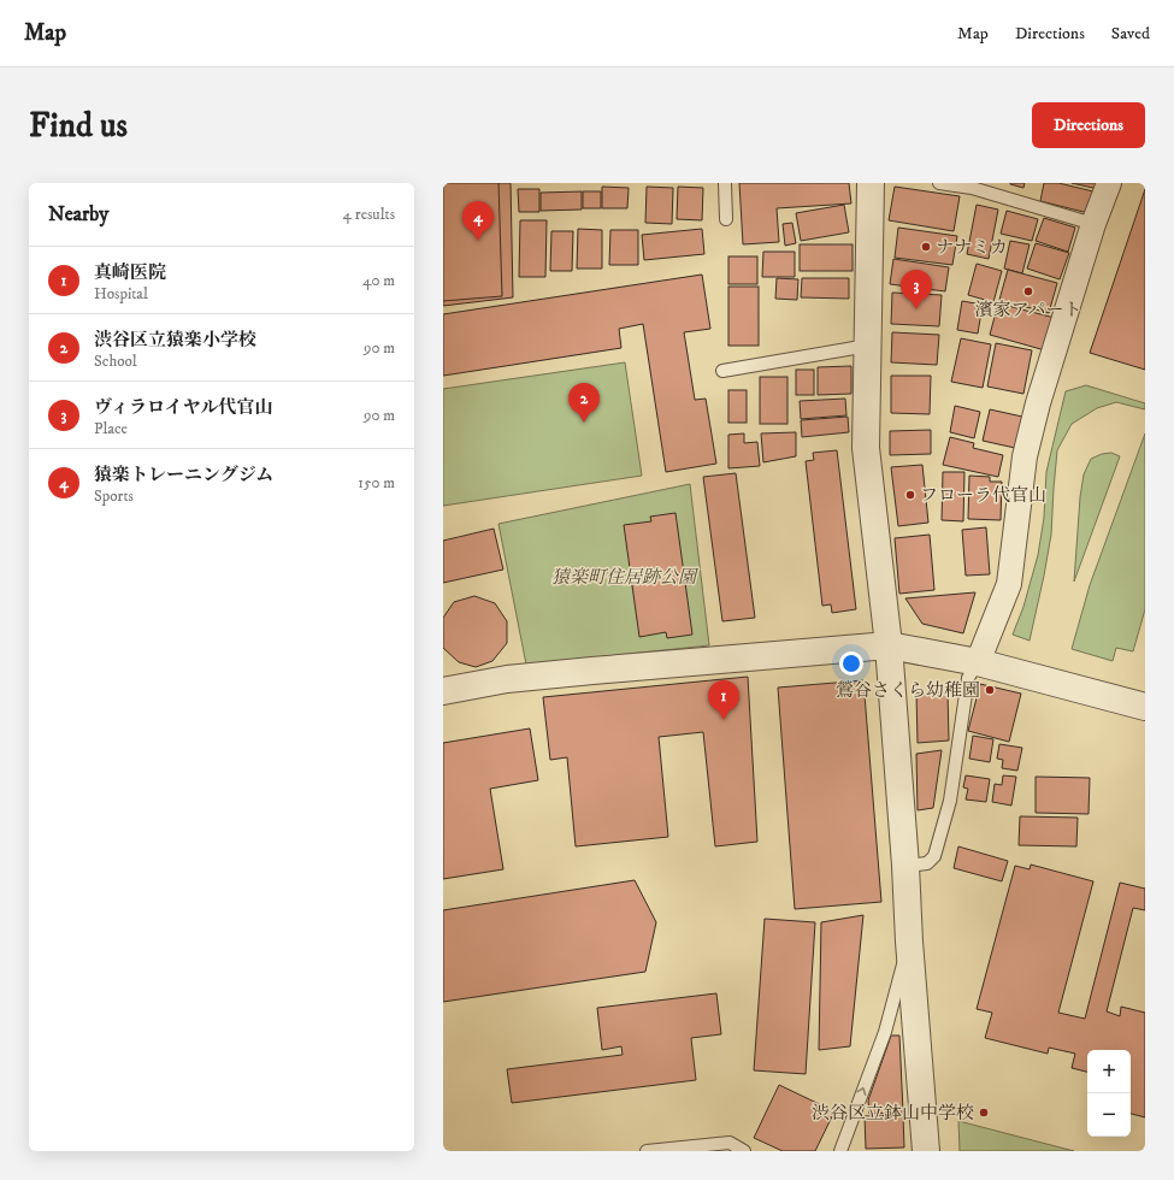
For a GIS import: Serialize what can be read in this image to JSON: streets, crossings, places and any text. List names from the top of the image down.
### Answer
{
  "parks": ["猿楽町住居跡公園"],
  "places": [
    "ナナミカ",
    "濱家アパート",
    "フローラ代官山",
    "鶯谷さくら幼稚園",
    "渋谷区立鉢山中学校"
  ],
  "page": {
    "header": "Map",
    "nav": ["Map", "Directions", "Saved"],
    "buttons": "Directions",
    "title": "Find us",
    "heading": ["Nearby", "4 results"],
    "pins": [
      "4",
      "3",
      "2",
      "1"
    ],
    "list": [
      {
        "mark": "1",
        "name": "真崎医院",
        "note": "Hospital",
        "value": "40 m"
      },
      {
        "mark": "2",
        "name": "渋谷区立猿楽小学校",
        "note": "School",
        "value": "90 m"
      },
      {
        "mark": "3",
        "name": "ヴィラロイヤル代官山",
        "note": "Place",
        "value": "90 m"
      },
      {
        "mark": "4",
        "name": "猿楽トレーニングジム",
        "note": "Sports",
        "value": "150 m"
      }
    ],
    "map_buttons": ["+", "−"]
  }
}
